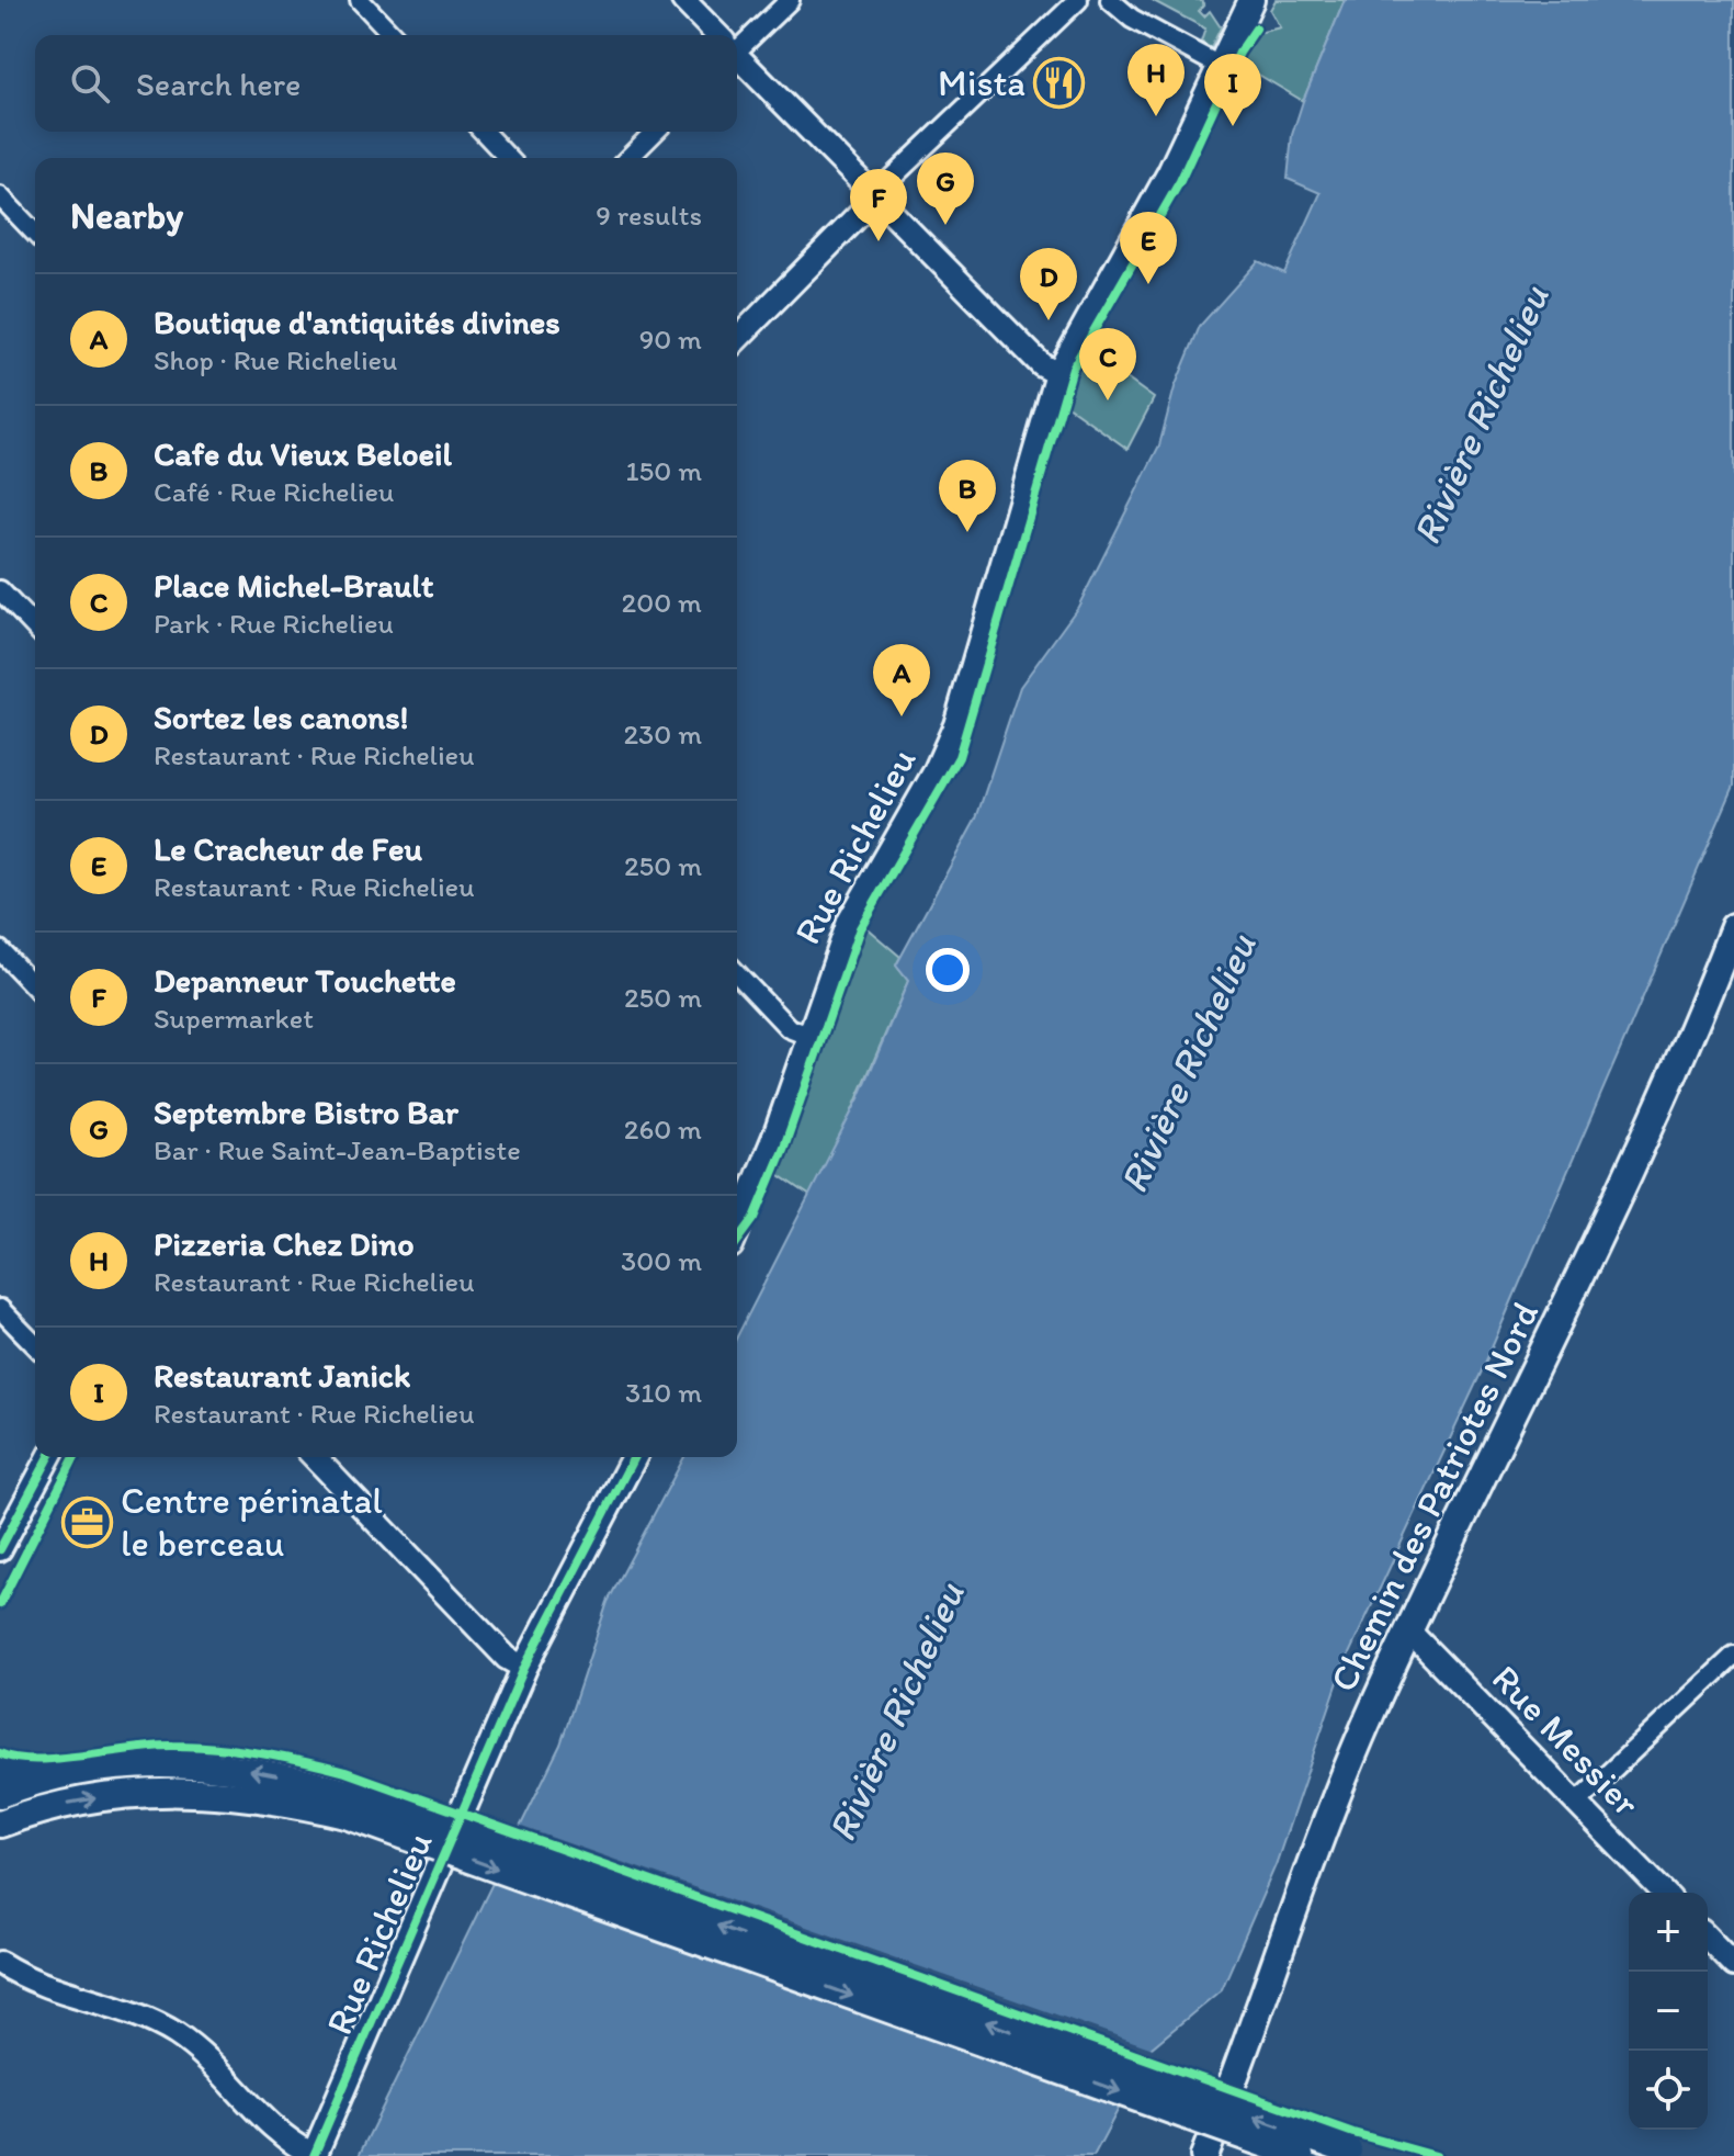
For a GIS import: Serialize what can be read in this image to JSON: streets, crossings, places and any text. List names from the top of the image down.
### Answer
{
  "streets": {
    "main road": ["Rue Richelieu", "Chemin des Patriotes Nord"],
    "street": ["Rue Messier"]
  },
  "crossings": [
    ["Chemin des Patriotes Nord", "Rue Messier"]
  ],
  "water": ["Rivière Richelieu"],
  "places": {
    "restaurant": ["Mista"],
    "office": ["Centre périnatal le berceau"]
  },
  "page": {
    "search": "Search here",
    "pins": [
      "H",
      "I",
      "G",
      "F",
      "E",
      "D",
      "C",
      "B",
      "A"
    ],
    "heading": ["Nearby", "9 results"],
    "list": [
      {
        "mark": "A",
        "name": "Boutique d'antiquités divines",
        "note": "Shop · Rue Richelieu",
        "value": "90 m"
      },
      {
        "mark": "B",
        "name": "Cafe du Vieux Beloeil",
        "note": "Café · Rue Richelieu",
        "value": "150 m"
      },
      {
        "mark": "C",
        "name": "Place Michel-Brault",
        "note": "Park · Rue Richelieu",
        "value": "200 m"
      },
      {
        "mark": "D",
        "name": "Sortez les canons!",
        "note": "Restaurant · Rue Richelieu",
        "value": "230 m"
      },
      {
        "mark": "E",
        "name": "Le Cracheur de Feu",
        "note": "Restaurant · Rue Richelieu",
        "value": "250 m"
      },
      {
        "mark": "F",
        "name": "Depanneur Touchette",
        "note": "Supermarket",
        "value": "250 m"
      },
      {
        "mark": "G",
        "name": "Septembre Bistro Bar",
        "note": "Bar · Rue Saint-Jean-Baptiste",
        "value": "260 m"
      },
      {
        "mark": "H",
        "name": "Pizzeria Chez Dino",
        "note": "Restaurant · Rue Richelieu",
        "value": "300 m"
      },
      {
        "mark": "I",
        "name": "Restaurant Janick",
        "note": "Restaurant · Rue Richelieu",
        "value": "310 m"
      }
    ],
    "map_buttons": ["+", "−"]
  }
}
